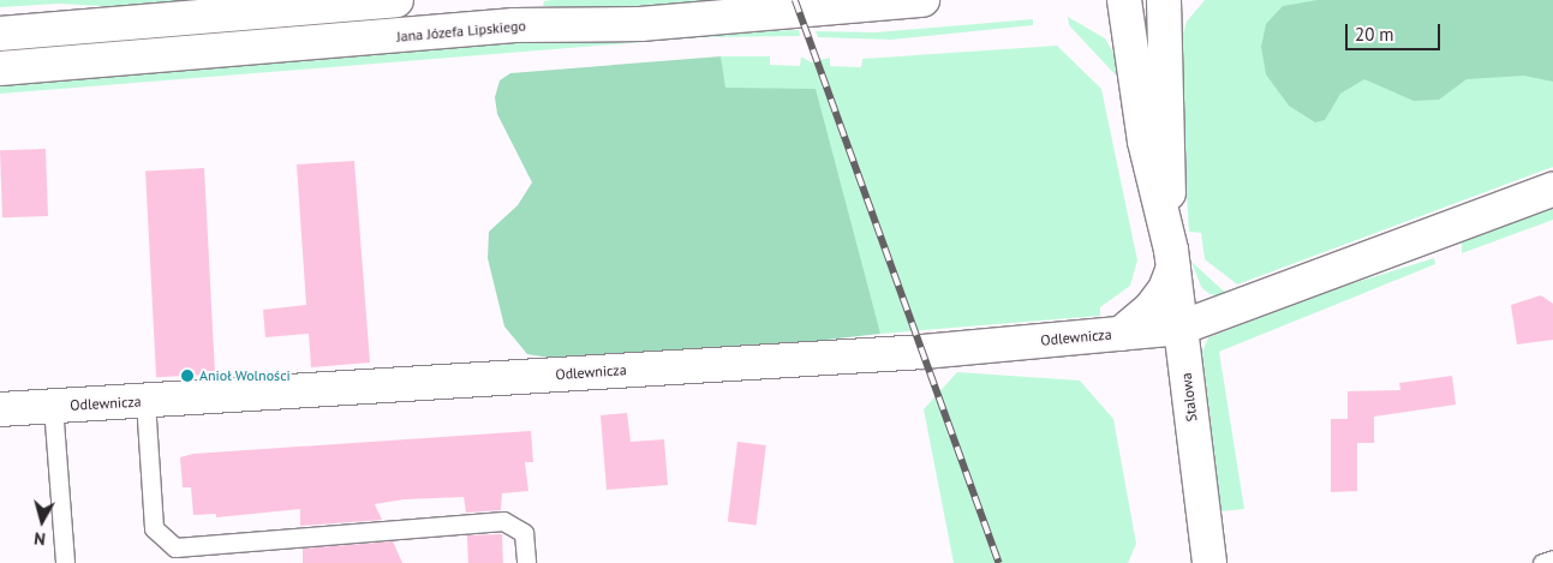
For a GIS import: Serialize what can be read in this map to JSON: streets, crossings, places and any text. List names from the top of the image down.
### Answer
{
  "streets": {
    "street": ["Jana Józefa Lipskiego", "Odlewnicza", "Stalowa"]
  },
  "crossings": [
    ["Odlewnicza", "Stalowa"]
  ],
  "places": ["Anioł Wolności"],
  "scale_bar": "20 m",
  "north": "bottom"
}
